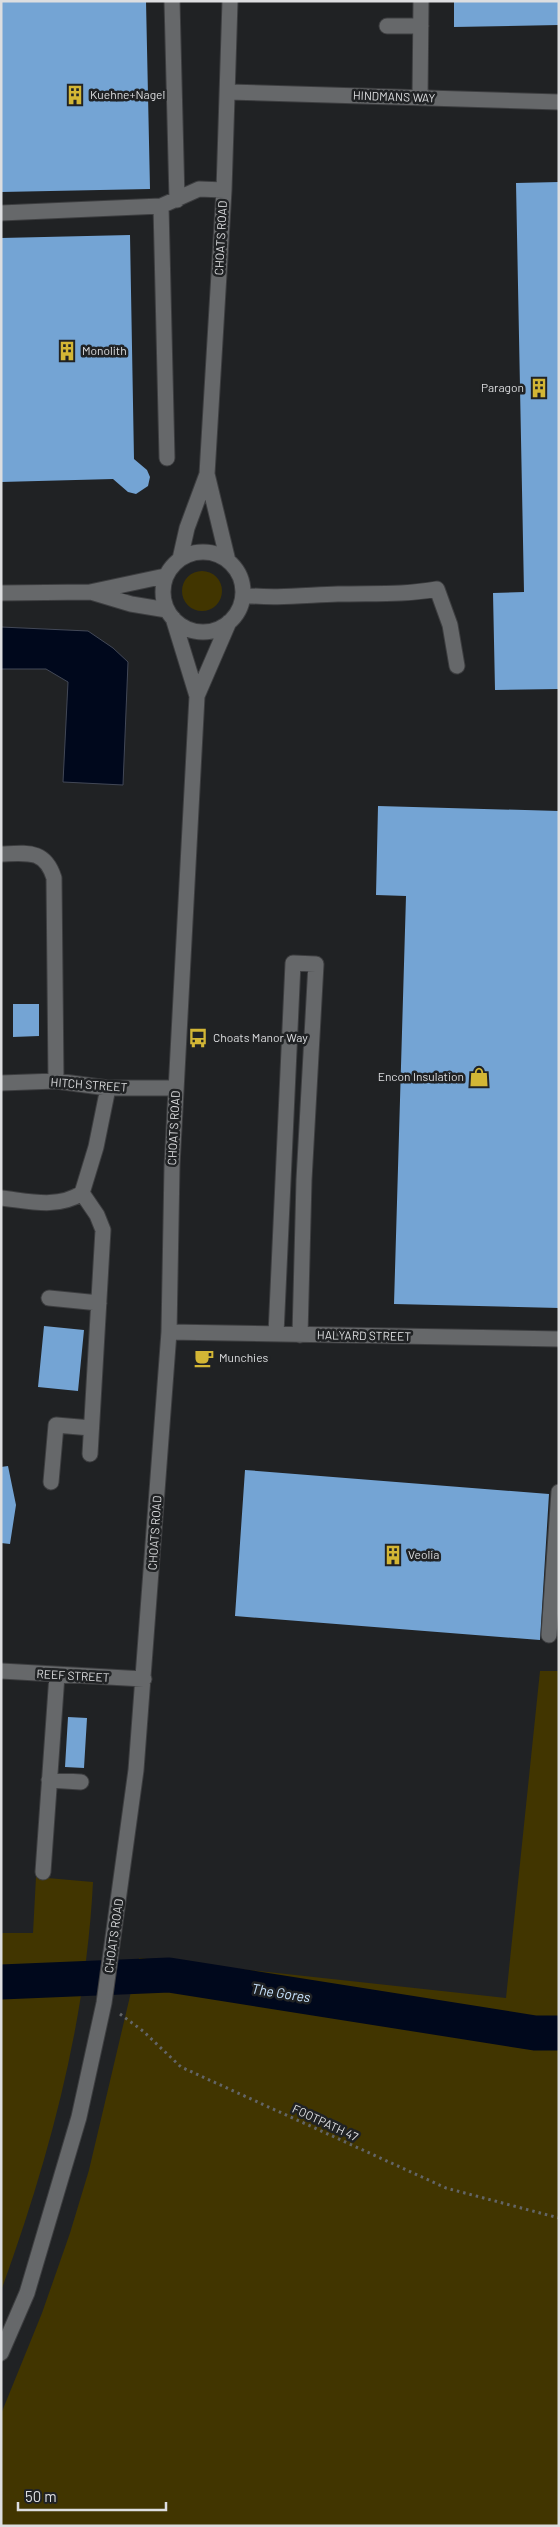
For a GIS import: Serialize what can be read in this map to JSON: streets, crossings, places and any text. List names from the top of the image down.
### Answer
{
  "streets": {
    "street": [
      "HINDMANS WAY",
      "CHOATS ROAD",
      "HITCH STREET",
      "HALYARD STREET",
      "REEF STREET"
    ],
    "path": ["FOOTPATH 47"]
  },
  "crossings": [
    ["HINDMANS WAY", "CHOATS ROAD"],
    ["CHOATS ROAD", "HITCH STREET"],
    ["CHOATS ROAD", "HALYARD STREET"],
    ["CHOATS ROAD", "REEF STREET"],
    ["CHOATS ROAD", "FOOTPATH 47"]
  ],
  "water": ["The Gores"],
  "places": {
    "building": [
      "Kuehne+Nagel",
      "Monolith",
      "Paragon",
      "Veolia"
    ],
    "bus stop": ["Choats Manor Way"],
    "shop": ["Encon Insulation"],
    "cafe": ["Munchies"]
  },
  "scale_bar": "50 m"
}
